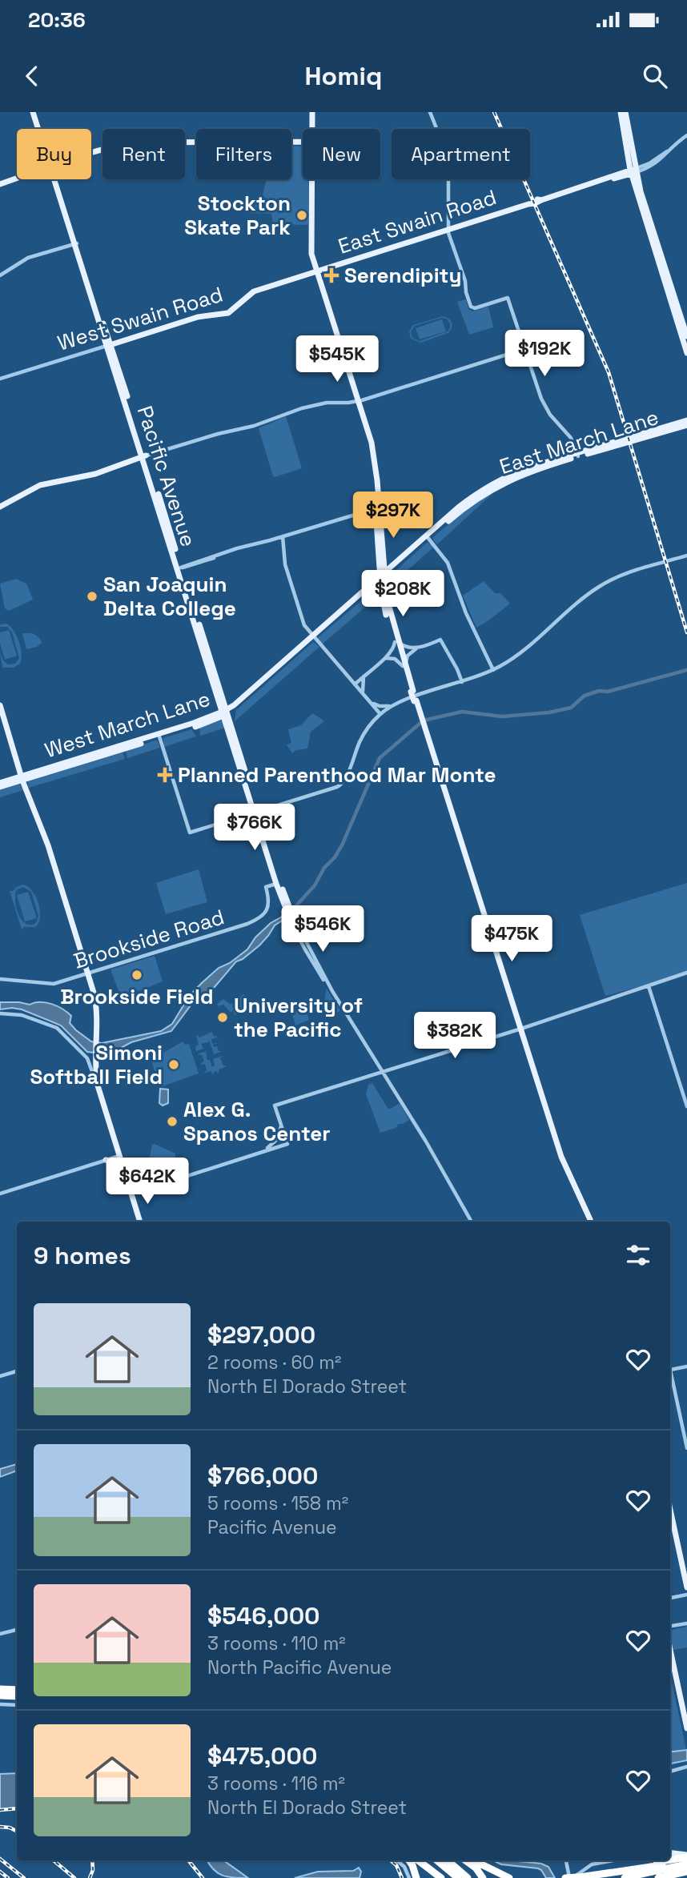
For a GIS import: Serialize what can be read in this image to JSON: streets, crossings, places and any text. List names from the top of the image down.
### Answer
{
  "streets": {
    "main road": [
      "East Swain Road",
      "West Swain Road",
      "East March Lane",
      "Pacific Avenue",
      "West March Lane"
    ],
    "street": ["Brookside Road"]
  },
  "crossings": [
    ["East Swain Road", "West Swain Road"],
    ["West Swain Road", "Pacific Avenue"],
    ["East March Lane", "West March Lane"],
    ["Pacific Avenue", "West March Lane"],
    ["Pacific Avenue", "Brookside Road"]
  ],
  "places": {
    "other": [
      "Stockton Skate Park",
      "San Joaquin Delta College",
      "Brookside Field",
      "University of the Pacific",
      "Simoni Softball Field",
      "Alex G. Spanos Center"
    ],
    "health": ["Serendipity", "Planned Parenthood Mar Monte"]
  },
  "page": {
    "status": "20:36",
    "header": "Homiq",
    "chip": [
      "Buy",
      "Rent",
      "Filters",
      "New",
      "Apartment"
    ],
    "price": [
      "$192K",
      "$545K",
      "$297K",
      "$208K",
      "$766K",
      "$546K",
      "$475K",
      "$382K",
      "$642K"
    ],
    "heading": "9 homes",
    "list": [
      {
        "name": "$297,000",
        "note": "2 rooms · 60 m² · North El Dorado Street"
      },
      {
        "name": "$766,000",
        "note": "5 rooms · 158 m² · Pacific Avenue"
      },
      {
        "name": "$546,000",
        "note": "3 rooms · 110 m² · North Pacific Avenue"
      },
      {
        "name": "$475,000",
        "note": "3 rooms · 116 m² · North El Dorado Street"
      }
    ]
  }
}
